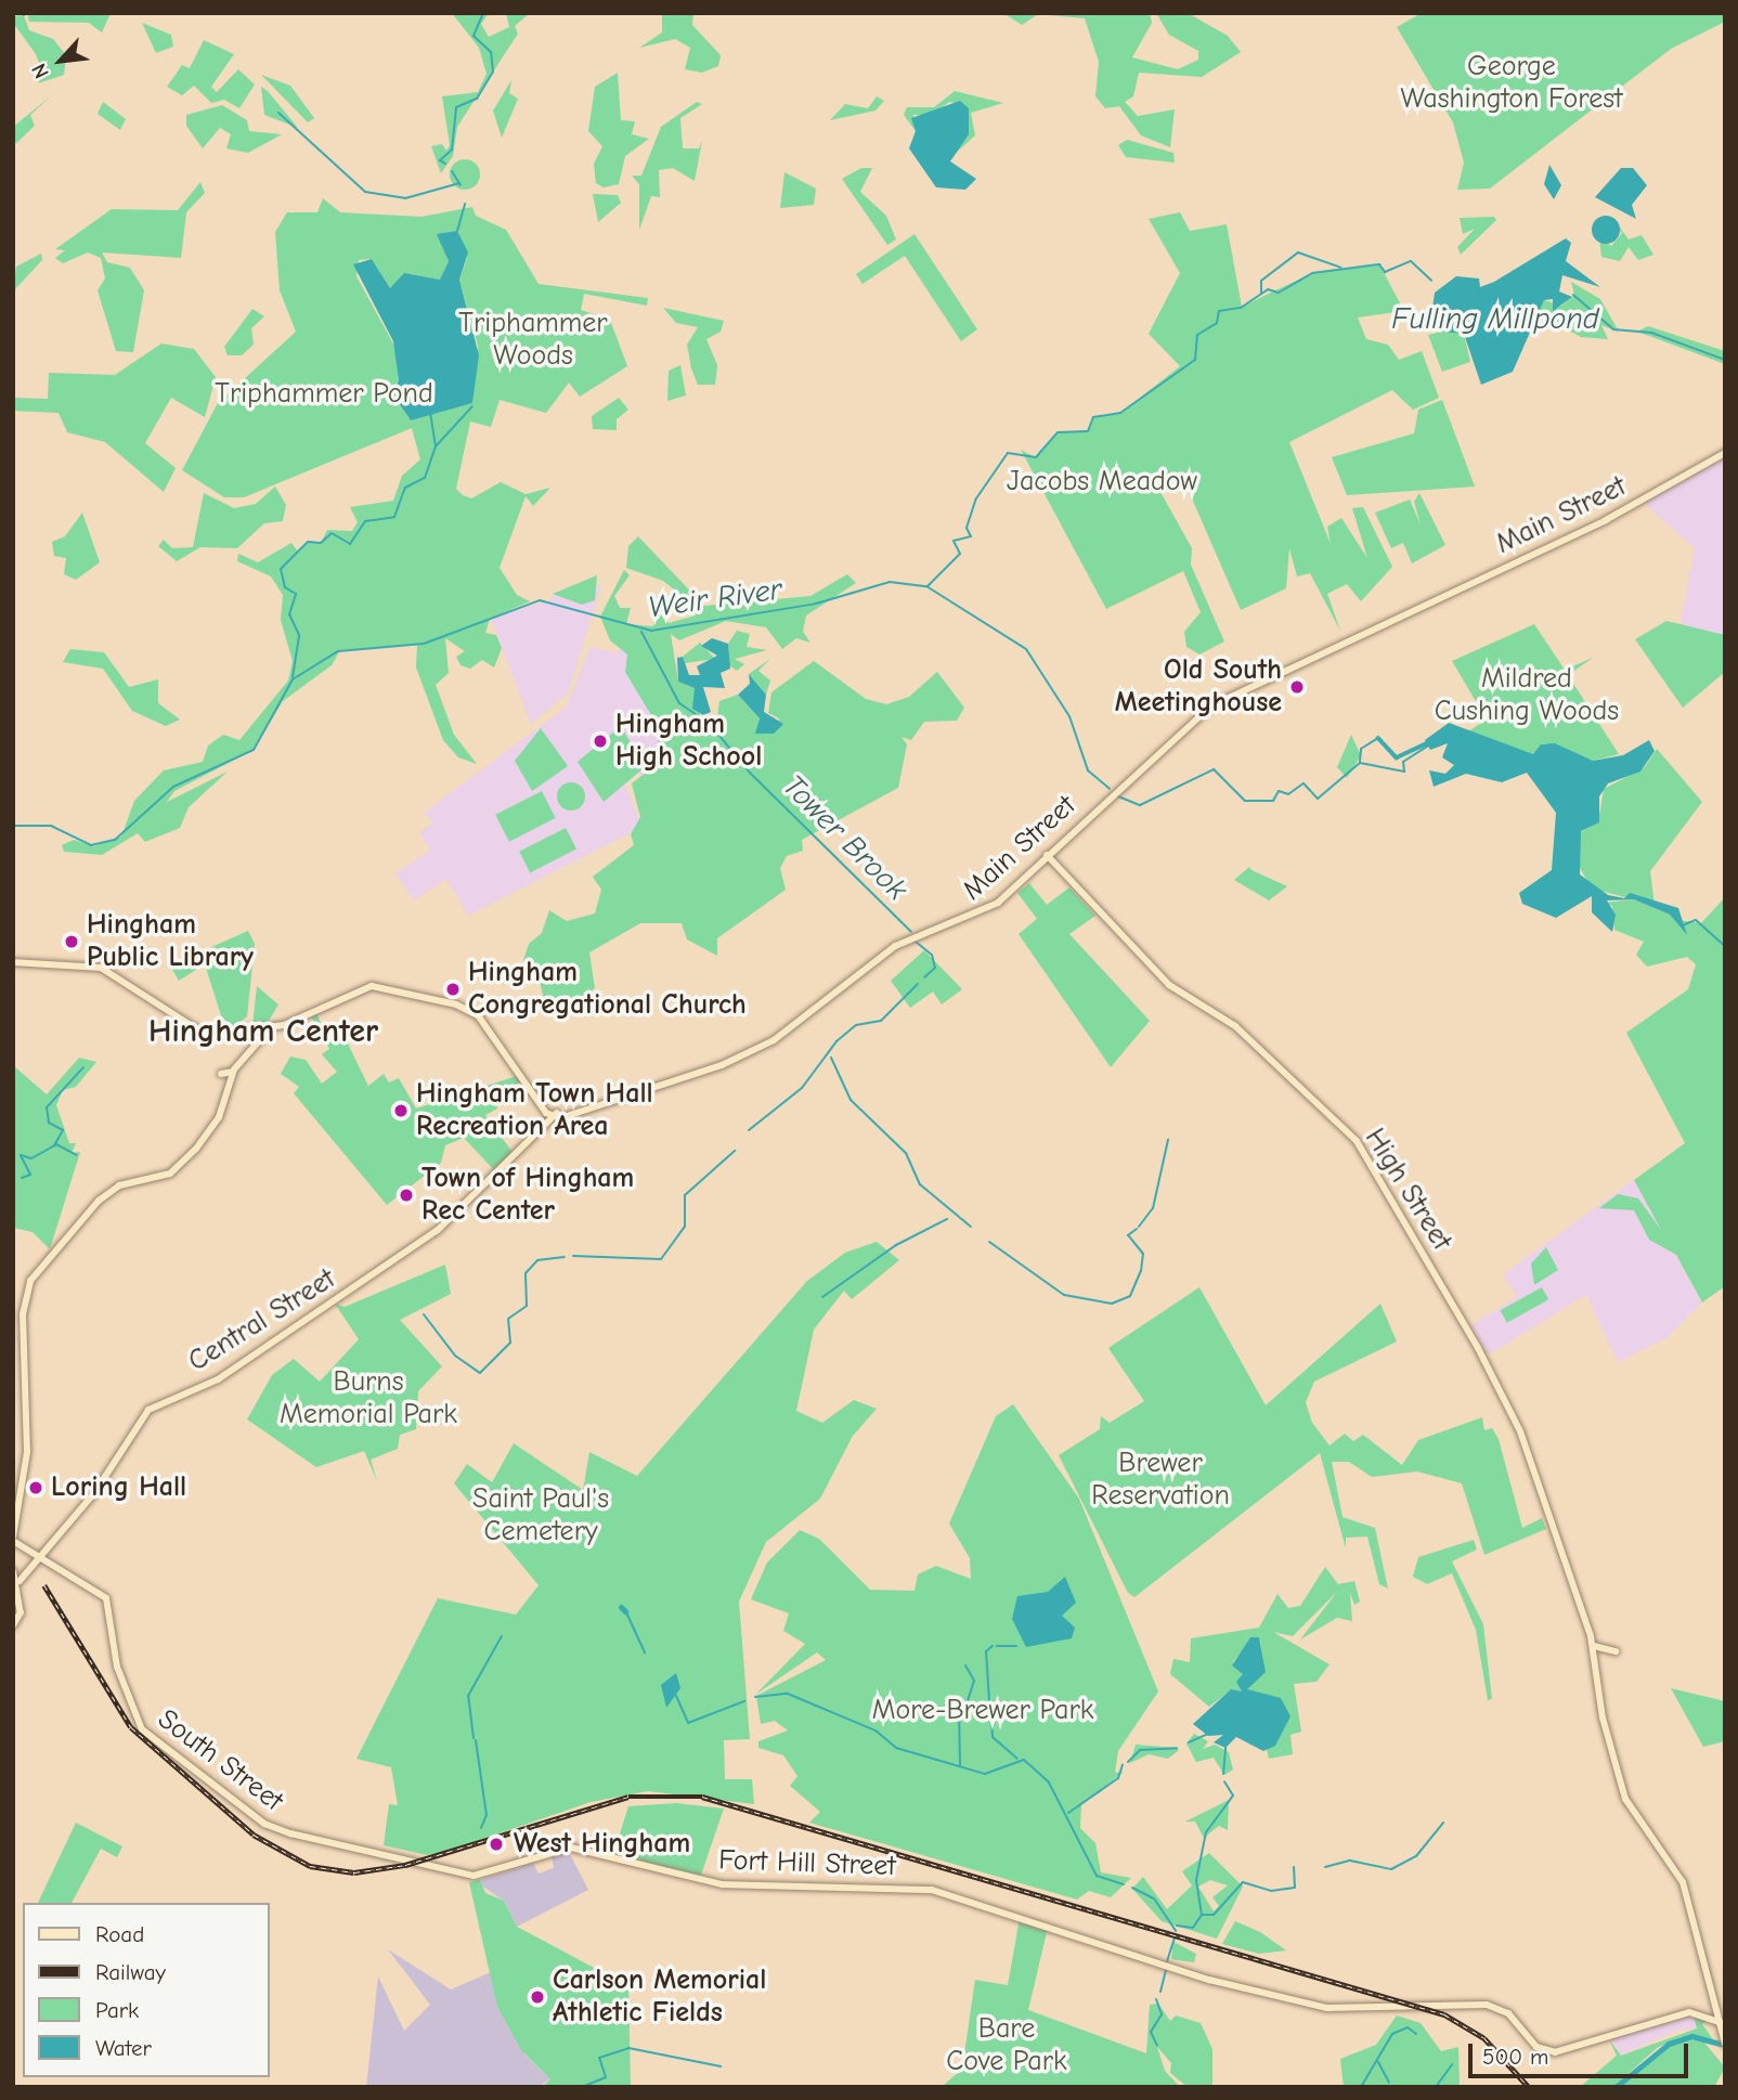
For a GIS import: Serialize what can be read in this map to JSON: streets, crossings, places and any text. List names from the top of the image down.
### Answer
{
  "streets": {
    "main road": [
      "Main Street",
      "High Street",
      "Central Street",
      "South Street",
      "Fort Hill Street"
    ]
  },
  "crossings": [
    ["Main Street", "High Street"],
    ["Main Street", "Central Street"],
    ["Central Street", "South Street"],
    ["South Street", "Fort Hill Street"]
  ],
  "districts": ["Hingham Center"],
  "water": ["Fulling Millpond", "Weir River", "Tower Brook"],
  "parks": [
    "George Washington Forest",
    "Triphammer Woods",
    "Triphammer Pond",
    "Jacobs Meadow",
    "Mildred Cushing Woods",
    "Burns Memorial Park",
    "Brewer Reservation",
    "Saint Paul's Cemetery",
    "More-Brewer Park",
    "Bare Cove Park"
  ],
  "places": [
    "Old South Meetinghouse",
    "Hingham High School",
    "Hingham Public Library",
    "Hingham Congregational Church",
    "Hingham Town Hall Recreation Area",
    "Town of Hingham Rec Center",
    "Loring Hall",
    "West Hingham",
    "Carlson Memorial Athletic Fields"
  ],
  "legend": [
    "Road",
    "Railway",
    "Park",
    "Water"
  ],
  "scale_bar": "500 m",
  "north": "bottom left"
}
